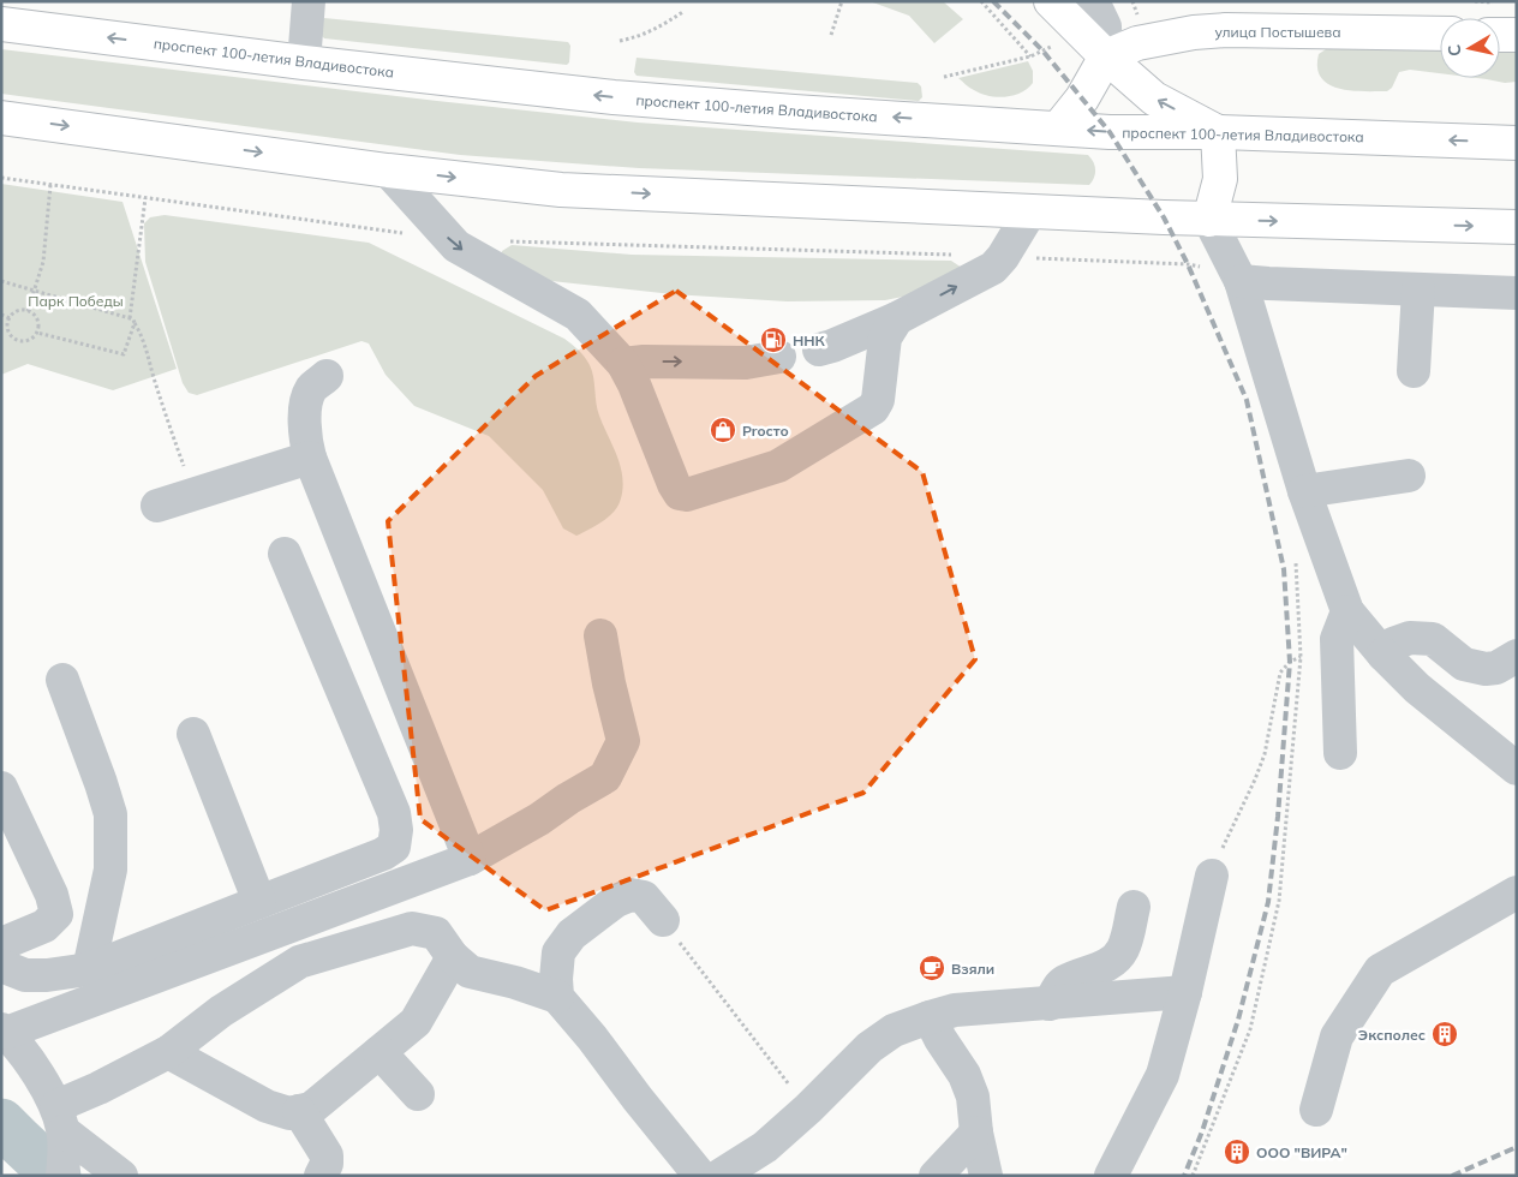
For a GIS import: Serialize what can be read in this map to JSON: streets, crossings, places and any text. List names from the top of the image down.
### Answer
{
  "streets": {
    "main road": ["улица Постышева", "проспект 100-летия Владивостока"]
  },
  "parks": ["Парк Победы"],
  "places": {
    "fuel station": ["ННК"],
    "shop": ["Proсто"],
    "cafe": ["Взяли"],
    "building": ["Эксполес", "ООО \"ВИРА\""]
  },
  "north": "left"
}
